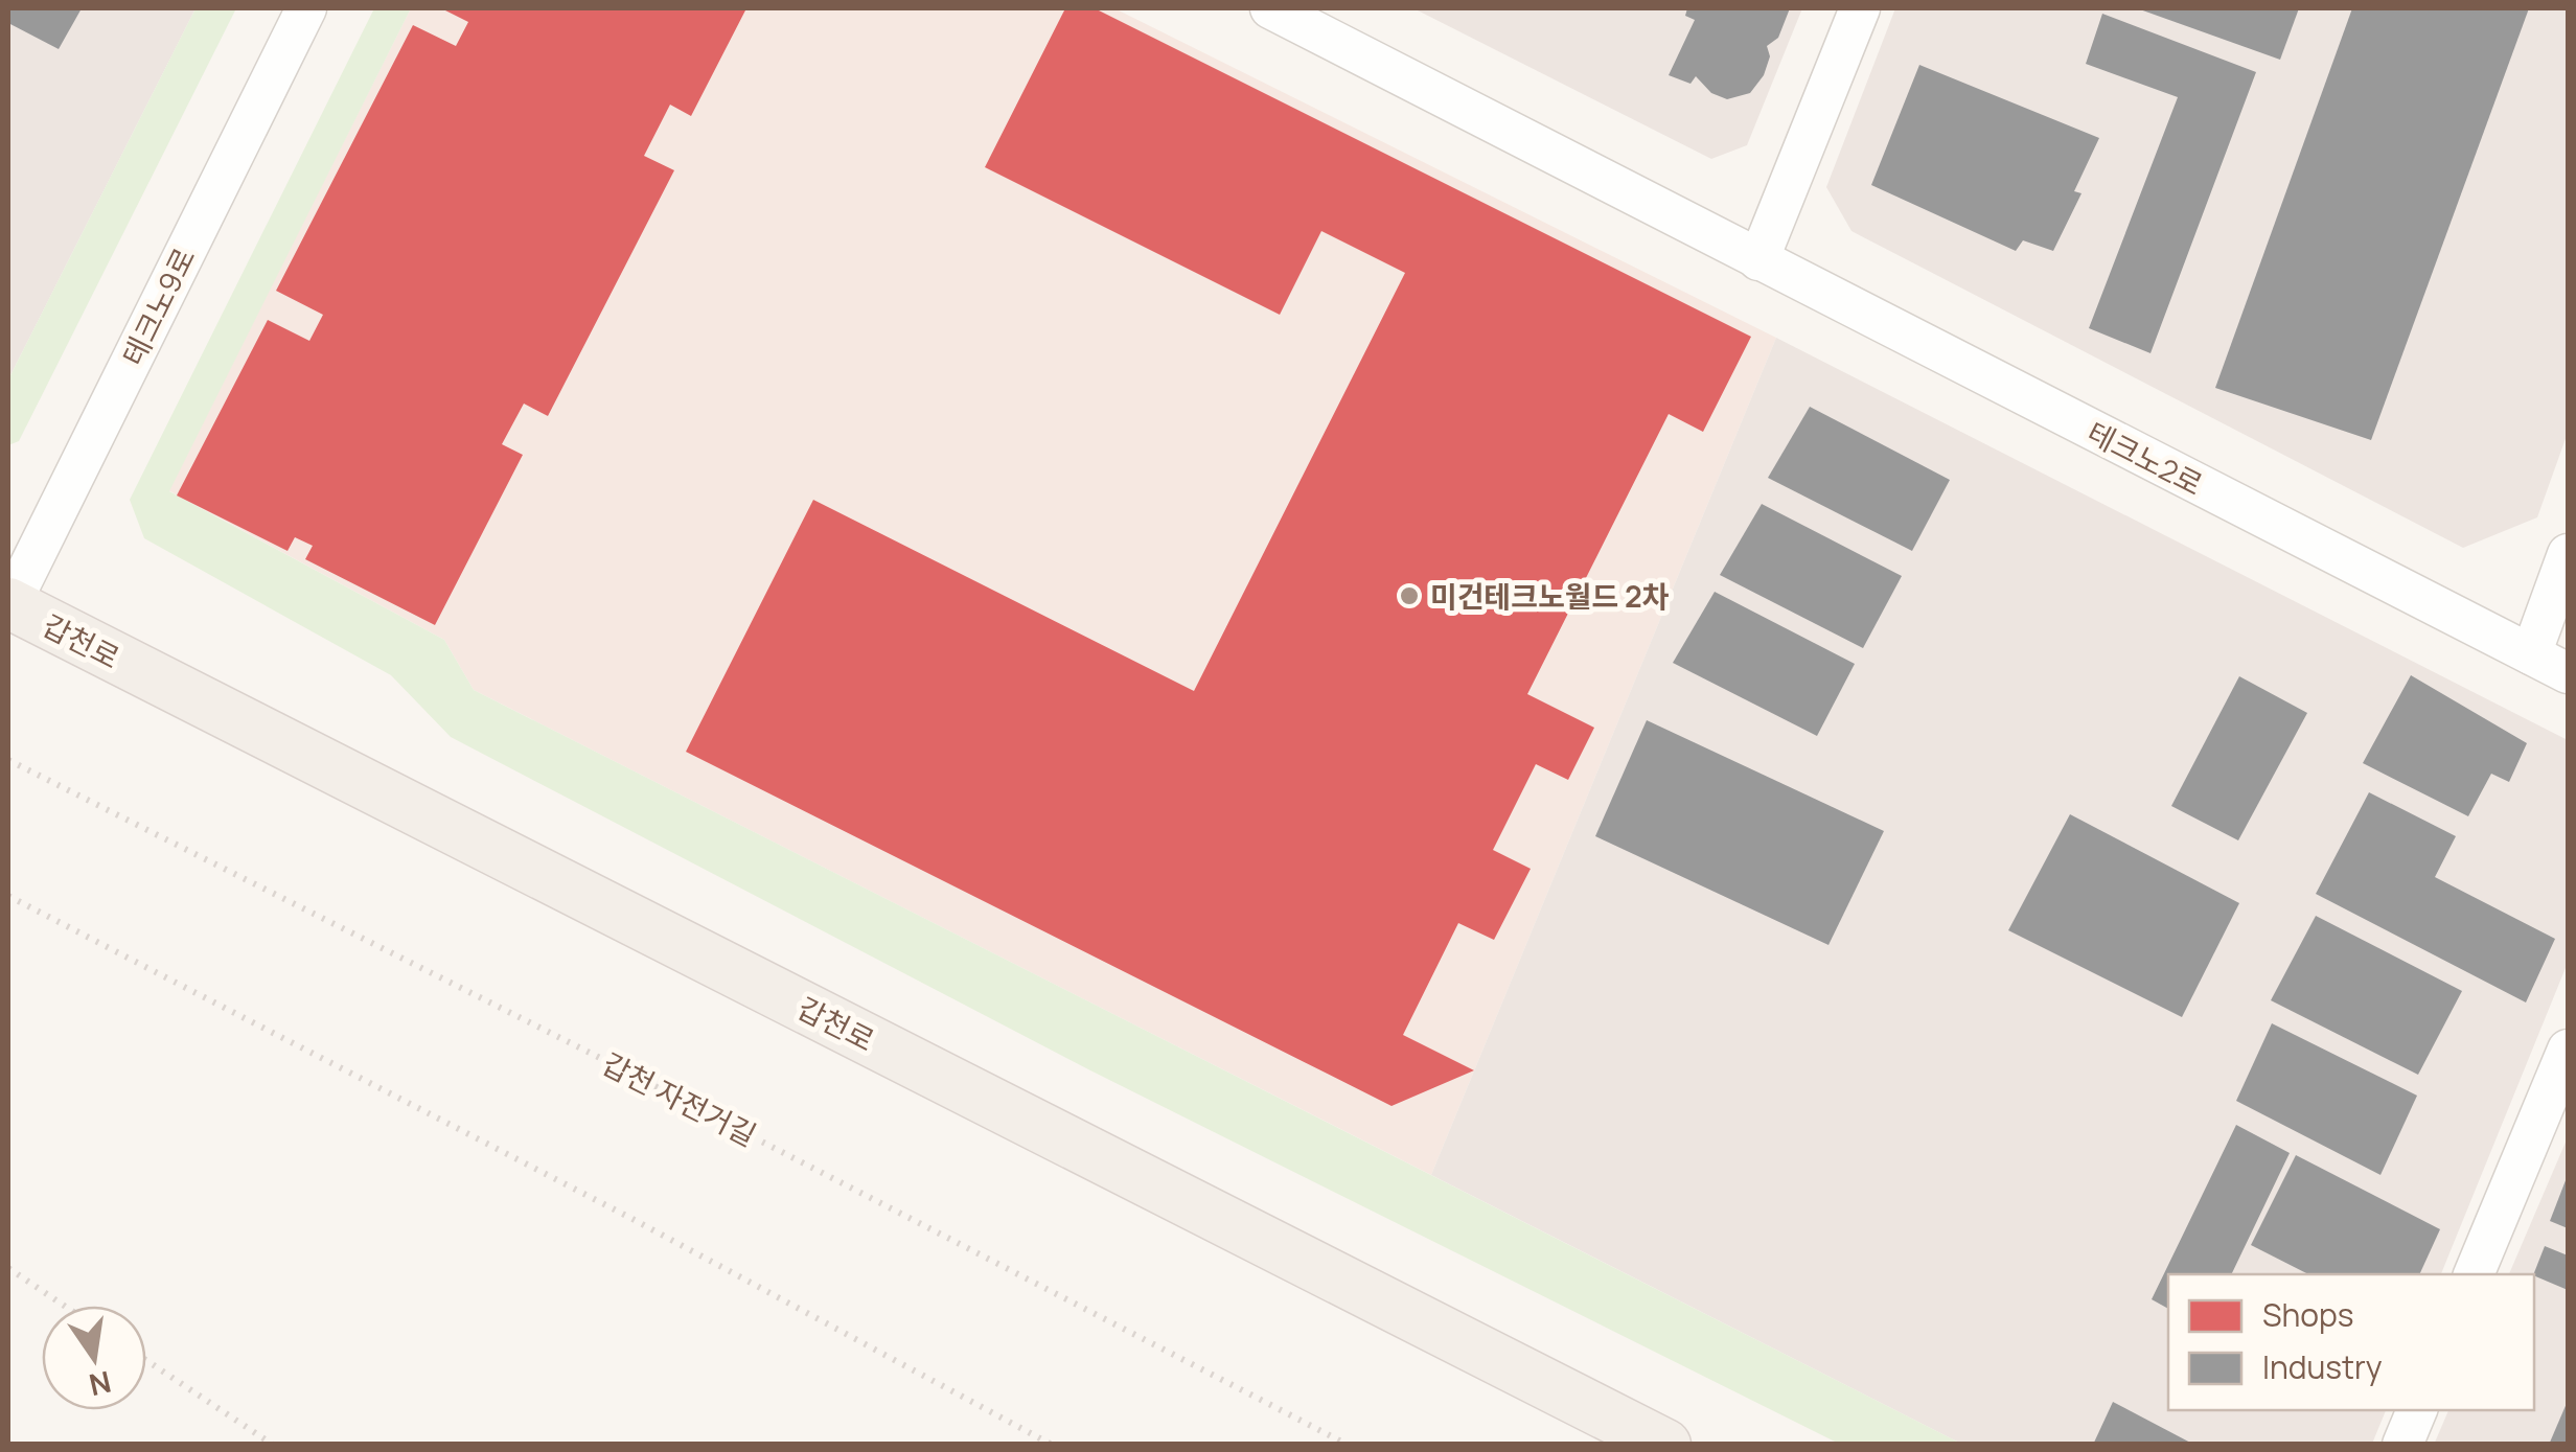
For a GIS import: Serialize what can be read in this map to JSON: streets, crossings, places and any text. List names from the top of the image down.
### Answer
{
  "streets": {
    "main road": ["갑천로"],
    "street": ["테크노9로", "테크노2로"],
    "path": ["갑천 자전거길"]
  },
  "crossings": [
    ["테크노9로", "갑천로"]
  ],
  "places": ["미건테크노월드 2차"],
  "legend": ["Shops", "Industry"],
  "north": "bottom"
}
